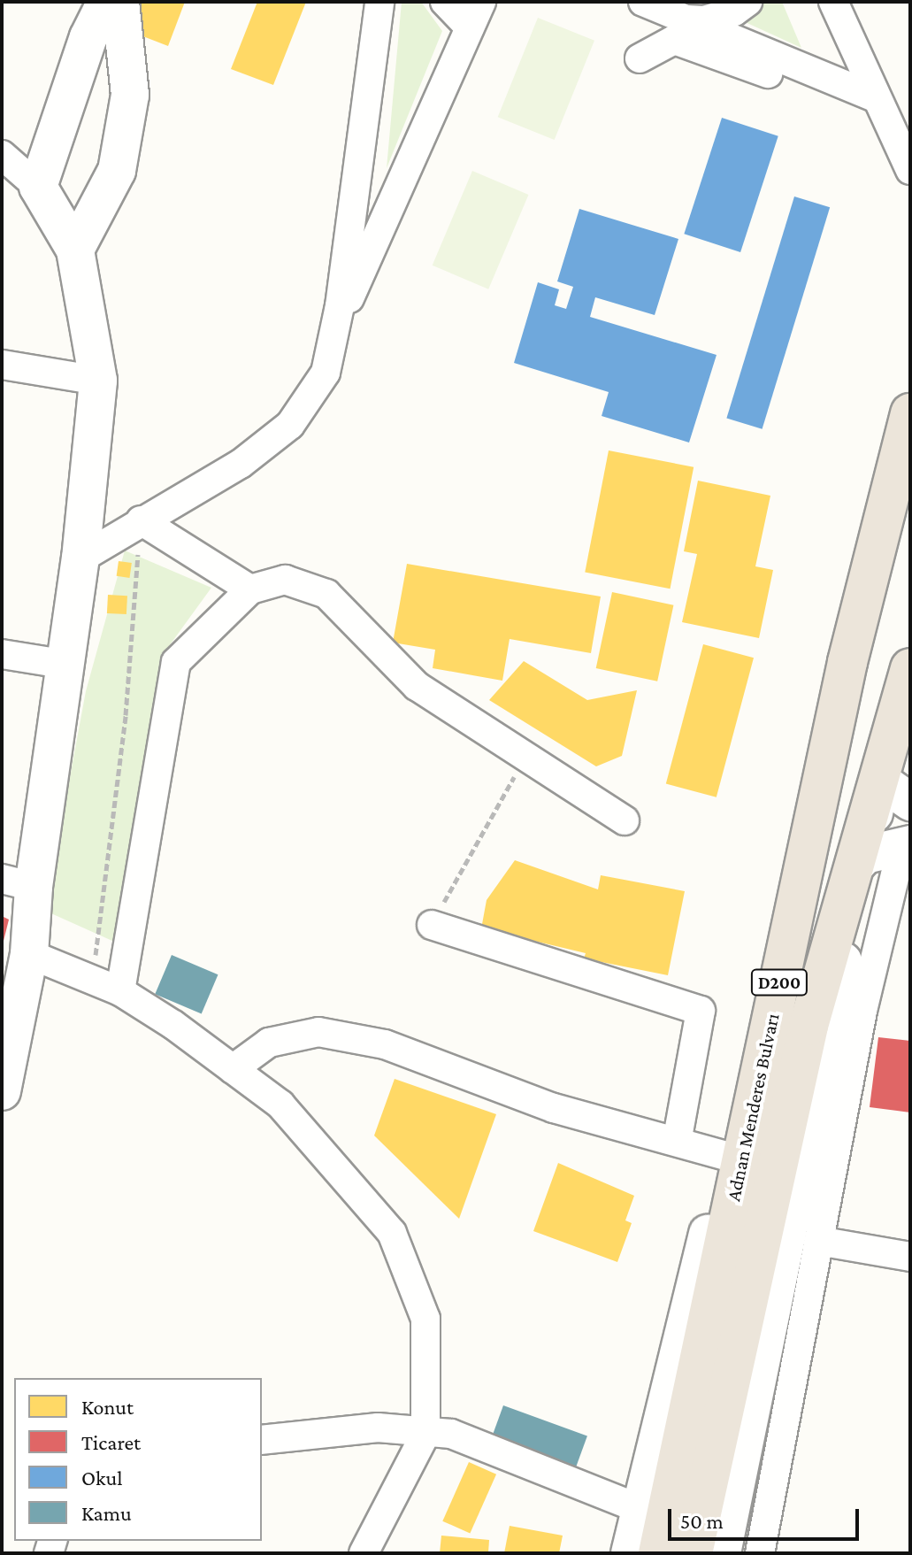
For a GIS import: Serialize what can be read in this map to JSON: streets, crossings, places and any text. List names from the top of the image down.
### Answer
{
  "streets": {
    "highway": ["D200", "Adnan Menderes Bulvarı"]
  },
  "legend": [
    "Konut",
    "Ticaret",
    "Okul",
    "Kamu"
  ],
  "scale_bar": "50 m"
}
